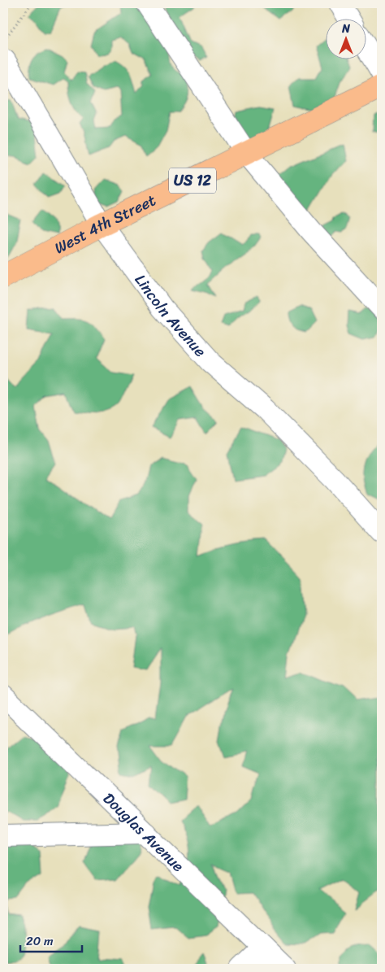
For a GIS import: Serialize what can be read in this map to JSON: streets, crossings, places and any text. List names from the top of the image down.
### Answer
{
  "streets": {
    "main road": ["US 12", "West 4th Street"],
    "street": ["Lincoln Avenue", "Douglas Avenue"]
  },
  "crossings": [
    ["West 4th Street", "Lincoln Avenue"]
  ],
  "scale_bar": "20 m",
  "north": "top"
}
